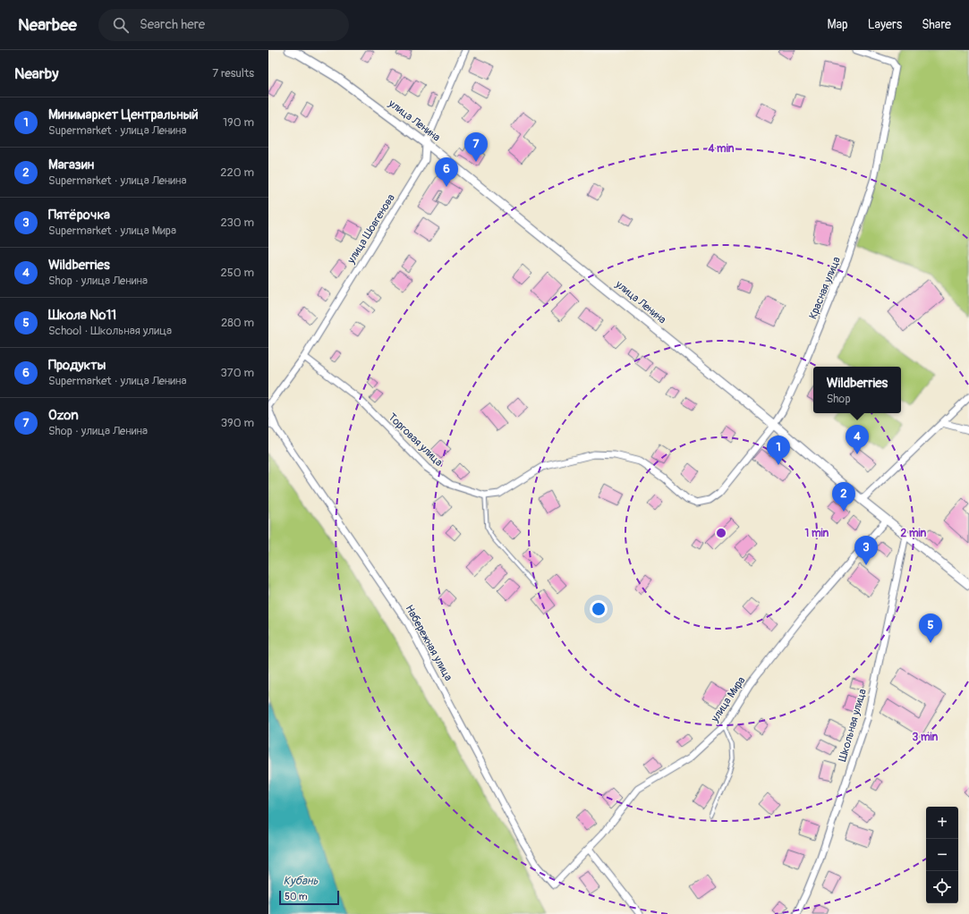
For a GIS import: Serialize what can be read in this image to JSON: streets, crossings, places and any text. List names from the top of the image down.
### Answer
{
  "streets": {
    "street": [
      "улица Ленина",
      "улица Шовгенова",
      "Красная улица",
      "Торговая улица",
      "Набережная улица",
      "улица Мира",
      "Школьная улица"
    ]
  },
  "crossings": [
    ["улица Ленина", "улица Шовгенова"],
    ["улица Ленина", "Красная улица"],
    ["улица Ленина", "улица Мира"],
    ["улица Ленина", "Школьная улица"],
    ["улица Шовгенова", "Торговая улица"],
    ["Красная улица", "Торговая улица"],
    ["Набережная улица", "улица Мира"]
  ],
  "water": ["Кубань"],
  "scale_bar": "50 m",
  "page": {
    "header": "Nearbee",
    "search": "Search here",
    "nav": ["Map", "Layers", "Share"],
    "heading": ["Nearby", "7 results"],
    "list": [
      {
        "mark": "1",
        "name": "Минимаркет Центральный",
        "note": "Supermarket · улица Ленина",
        "value": "190 m"
      },
      {
        "mark": "2",
        "name": "Магазин",
        "note": "Supermarket · улица Ленина",
        "value": "220 m"
      },
      {
        "mark": "3",
        "name": "Пятёрочка",
        "note": "Supermarket · улица Мира",
        "value": "230 m"
      },
      {
        "mark": "4",
        "name": "Wildberries",
        "note": "Shop · улица Ленина",
        "value": "250 m"
      },
      {
        "mark": "5",
        "name": "Школа №11",
        "note": "School · Школьная улица",
        "value": "280 m"
      },
      {
        "mark": "6",
        "name": "Продукты",
        "note": "Supermarket · улица Ленина",
        "value": "370 m"
      },
      {
        "mark": "7",
        "name": "Ozon",
        "note": "Shop · улица Ленина",
        "value": "390 m"
      }
    ],
    "pins": [
      "7",
      "6",
      "4",
      "1",
      "2",
      "3",
      "5"
    ],
    "popup": ["Wildberries", "Shop"],
    "map_buttons": ["+", "−"],
    "scale": "50 m"
  },
  "rings": [
    "4 min",
    "1 min",
    "2 min",
    "3 min"
  ]
}
